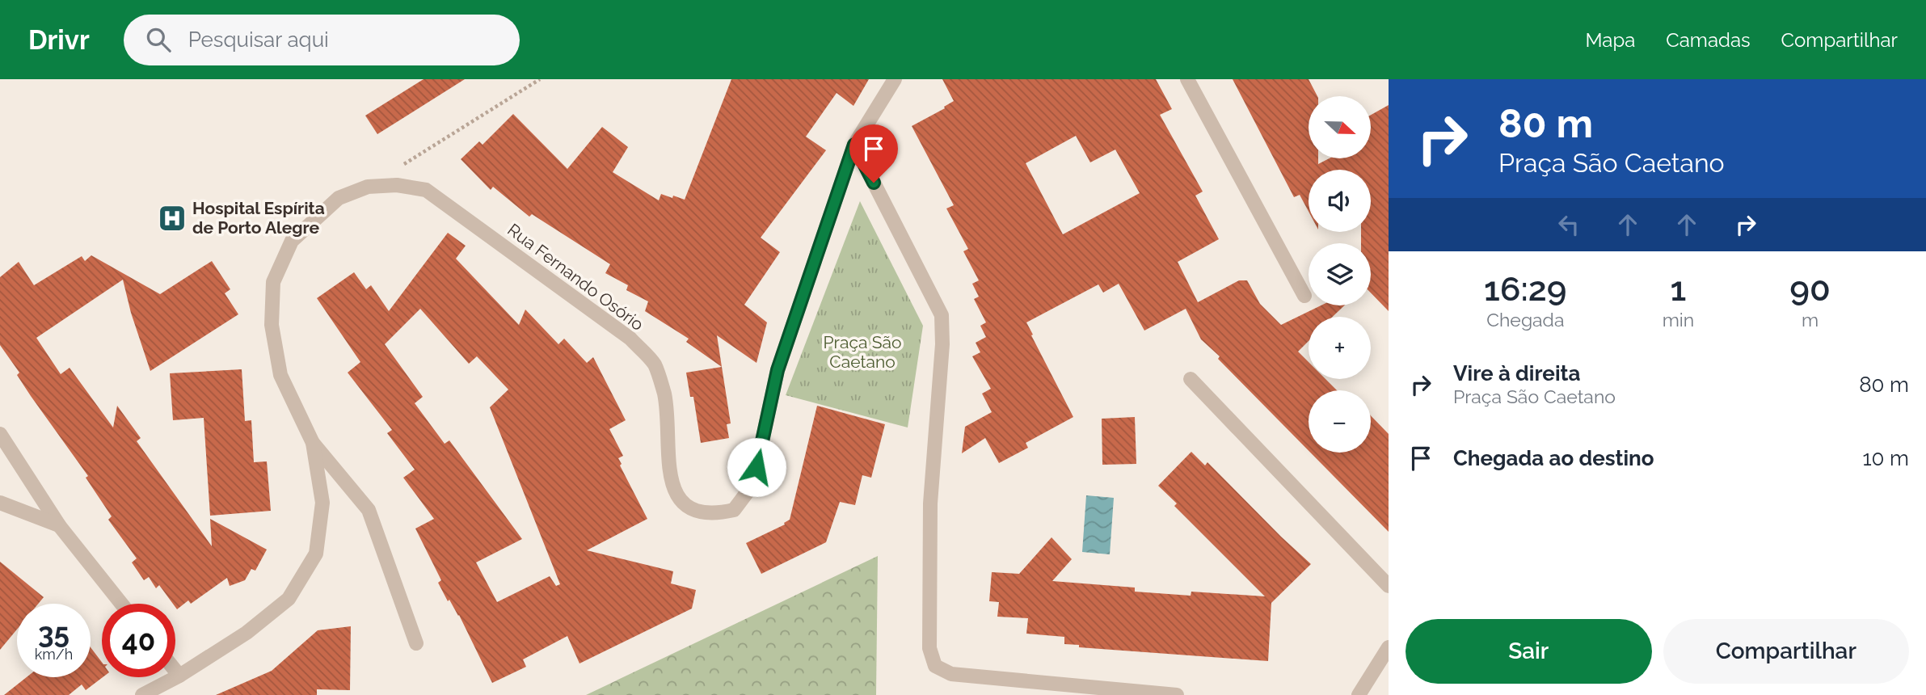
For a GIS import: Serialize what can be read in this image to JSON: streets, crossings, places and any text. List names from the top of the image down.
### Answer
{
  "streets": {
    "street": ["Rua Fernando Osório"]
  },
  "parks": ["Praça São Caetano"],
  "places": {
    "hospital": ["Hospital Espírita de Porto Alegre"]
  },
  "north": "right",
  "page": {
    "header": "Drivr",
    "search": "Pesquisar aqui",
    "nav": ["Mapa", "Camadas", "Compartilhar"],
    "turn": ["80 m", "Praça São Caetano"],
    "map_buttons": ["+", "−"],
    "eta": [
      "16:29",
      "Chegada",
      "1",
      "min",
      "90",
      "m"
    ],
    "list": [
      {
        "name": "Vire à direita",
        "note": "Praça São Caetano",
        "value": "80 m"
      },
      {
        "name": "Chegada ao destino",
        "value": "10 m"
      }
    ],
    "speed": "35 km/h",
    "limit": "40",
    "buttons": ["Sair", "Compartilhar"]
  }
}
